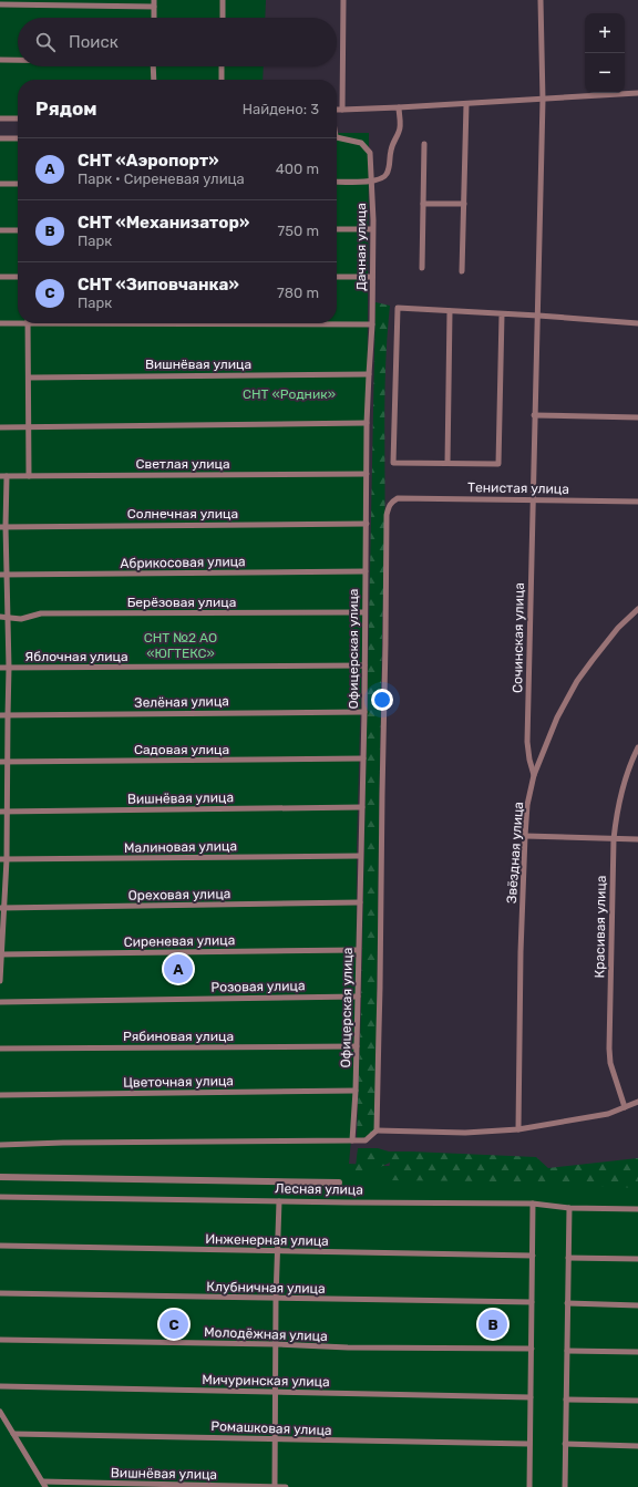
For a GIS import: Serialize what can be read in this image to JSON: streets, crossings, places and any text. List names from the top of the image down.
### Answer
{
  "streets": {
    "street": [
      "Дачная улица",
      "Вишнёвая улица",
      "Светлая улица",
      "Тенистая улица",
      "Солнечная улица",
      "Абрикосовая улица",
      "Берёзовая улица",
      "Сочинская улица",
      "Офицерская улица",
      "Яблочная улица",
      "Зелёная улица",
      "Садовая улица",
      "Малиновая улица",
      "Звёздная улица",
      "Ореховая улица",
      "Красивая улица",
      "Сиреневая улица",
      "Розовая улица",
      "Рябиновая улица",
      "Цветочная улица",
      "Лесная улица",
      "Инженерная улица",
      "Клубничная улица",
      "Молодёжная улица",
      "Мичуринская улица",
      "Ромашковая улица"
    ]
  },
  "crossings": [
    ["Дачная улица", "Вишнёвая улица"],
    ["Дачная улица", "Светлая улица"],
    ["Дачная улица", "Офицерская улица"],
    ["Вишнёвая улица", "Офицерская улица"],
    ["Светлая улица", "Офицерская улица"],
    ["Тенистая улица", "Сочинская улица"],
    ["Солнечная улица", "Офицерская улица"],
    ["Абрикосовая улица", "Офицерская улица"],
    ["Берёзовая улица", "Офицерская улица"],
    ["Сочинская улица", "Звёздная улица"],
    ["Офицерская улица", "Яблочная улица"],
    ["Офицерская улица", "Зелёная улица"],
    ["Офицерская улица", "Садовая улица"],
    ["Офицерская улица", "Малиновая улица"],
    ["Офицерская улица", "Ореховая улица"],
    ["Офицерская улица", "Сиреневая улица"],
    ["Офицерская улица", "Розовая улица"],
    ["Офицерская улица", "Рябиновая улица"],
    ["Офицерская улица", "Цветочная улица"]
  ],
  "parks": ["СНТ «Родник»", "СНТ №2 АО «ЮГТЕКС»"],
  "page": {
    "map_buttons": ["+", "−"],
    "search": "Поиск",
    "heading": ["Рядом", "Найдено: 3"],
    "list": [
      {
        "mark": "A",
        "name": "СНТ «Аэропорт»",
        "note": "Парк · Сиреневая улица",
        "value": "400 m"
      },
      {
        "mark": "B",
        "name": "СНТ «Механизатор»",
        "note": "Парк",
        "value": "750 m"
      },
      {
        "mark": "C",
        "name": "СНТ «Зиповчанка»",
        "note": "Парк",
        "value": "780 m"
      }
    ],
    "pins": ["A", "B", "C"]
  }
}
